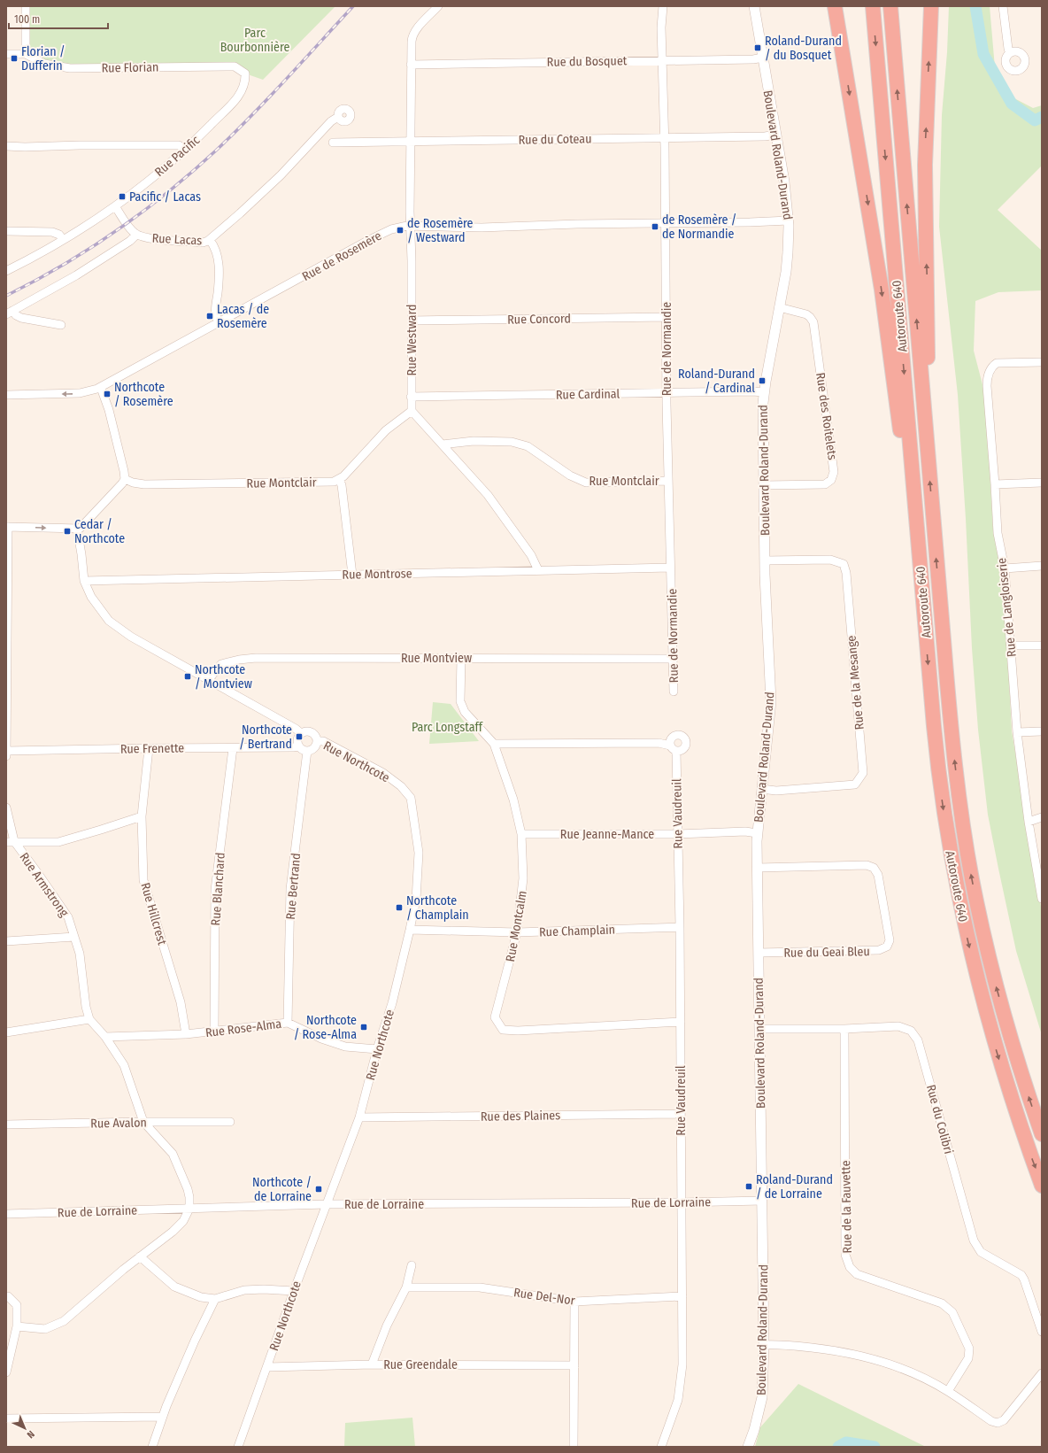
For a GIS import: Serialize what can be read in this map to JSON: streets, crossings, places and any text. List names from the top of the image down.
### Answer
{
  "streets": {
    "highway": ["Autoroute 640"],
    "street": [
      "Rue du Bosquet",
      "Rue Florian",
      "Rue du Coteau",
      "Boulevard Roland-Durand",
      "Rue Pacific",
      "Rue Lacas",
      "Rue de Rosemère",
      "Rue Concord",
      "Rue Westward",
      "Rue de Normandie",
      "Rue Cardinal",
      "Rue des Roitelets",
      "Rue Montclair",
      "Rue Montrose",
      "Rue de Langloiserie",
      "Rue Montview",
      "Rue de la Mesange",
      "Rue Frenette",
      "Rue Northcote",
      "Rue Vaudreuil",
      "Rue Jeanne-Mance",
      "Rue Armstrong",
      "Rue Bertrand",
      "Rue Blanchard",
      "Rue Hillcrest",
      "Rue Montcalm",
      "Rue Champlain",
      "Rue du Geai Bleu",
      "Rue Rose-Alma",
      "Rue des Plaines",
      "Rue du Colibri",
      "Rue Avalon",
      "Rue de Lorraine",
      "Rue de la Fauvette",
      "Rue Del-Nor",
      "Rue Greendale"
    ]
  },
  "crossings": [
    ["Rue du Bosquet", "Boulevard Roland-Durand"],
    ["Rue du Bosquet", "Rue Westward"],
    ["Rue du Bosquet", "Rue de Normandie"],
    ["Rue Florian", "Rue Pacific"],
    ["Rue du Coteau", "Boulevard Roland-Durand"],
    ["Rue du Coteau", "Rue Westward"],
    ["Rue du Coteau", "Rue de Normandie"],
    ["Boulevard Roland-Durand", "Rue de Rosemère"],
    ["Boulevard Roland-Durand", "Rue Cardinal"],
    ["Boulevard Roland-Durand", "Rue des Roitelets"],
    ["Boulevard Roland-Durand", "Rue de la Mesange"],
    ["Boulevard Roland-Durand", "Rue Jeanne-Mance"],
    ["Boulevard Roland-Durand", "Rue du Geai Bleu"],
    ["Boulevard Roland-Durand", "Rue du Colibri"],
    ["Boulevard Roland-Durand", "Rue de Lorraine"],
    ["Rue Pacific", "Rue Lacas"],
    ["Rue Lacas", "Rue de Rosemère"],
    ["Rue de Rosemère", "Rue Westward"],
    ["Rue de Rosemère", "Rue de Normandie"],
    ["Rue Concord", "Rue Westward"],
    ["Rue Concord", "Rue de Normandie"],
    ["Rue Westward", "Rue Cardinal"],
    ["Rue de Normandie", "Rue Cardinal"],
    ["Rue de Normandie", "Rue Montclair"],
    ["Rue de Normandie", "Rue Montrose"],
    ["Rue de Normandie", "Rue Montview"],
    ["Rue Montrose", "Rue Northcote"],
    ["Rue Montview", "Rue Northcote"],
    ["Rue Montview", "Rue Montcalm"],
    ["Rue Frenette", "Rue Northcote"],
    ["Rue Frenette", "Rue Bertrand"],
    ["Rue Frenette", "Rue Blanchard"],
    ["Rue Frenette", "Rue Hillcrest"],
    ["Rue Northcote", "Rue Bertrand"],
    ["Rue Northcote", "Rue Champlain"],
    ["Rue Northcote", "Rue Rose-Alma"],
    ["Rue Northcote", "Rue des Plaines"],
    ["Rue Northcote", "Rue de Lorraine"],
    ["Rue Northcote", "Rue Greendale"],
    ["Rue Vaudreuil", "Rue Jeanne-Mance"],
    ["Rue Vaudreuil", "Rue Montcalm"],
    ["Rue Vaudreuil", "Rue Champlain"],
    ["Rue Vaudreuil", "Rue des Plaines"],
    ["Rue Vaudreuil", "Rue de Lorraine"],
    ["Rue Vaudreuil", "Rue Del-Nor"],
    ["Rue Jeanne-Mance", "Rue Montcalm"],
    ["Rue Bertrand", "Rue Rose-Alma"],
    ["Rue Blanchard", "Rue Rose-Alma"],
    ["Rue Hillcrest", "Rue Rose-Alma"],
    ["Rue Montcalm", "Rue Champlain"],
    ["Rue du Colibri", "Rue de la Fauvette"]
  ],
  "parks": ["Parc Bourbonnière", "Parc Longstaff"],
  "places": {
    "transit": [
      "Roland-Durand / du Bosquet",
      "Florian / Dufferin",
      "Pacific / Lacas",
      "de Rosemère / de Normandie",
      "de Rosemère / Westward",
      "Lacas / de Rosemère",
      "Roland-Durand / Cardinal",
      "Northcote / Rosemère",
      "Cedar / Northcote",
      "Northcote / Montview",
      "Northcote / Bertrand",
      "Northcote / Champlain",
      "Northcote / Rose-Alma",
      "Roland-Durand / de Lorraine",
      "Northcote / de Lorraine"
    ]
  },
  "scale_bar": "100 m",
  "north": "bottom right"
}
